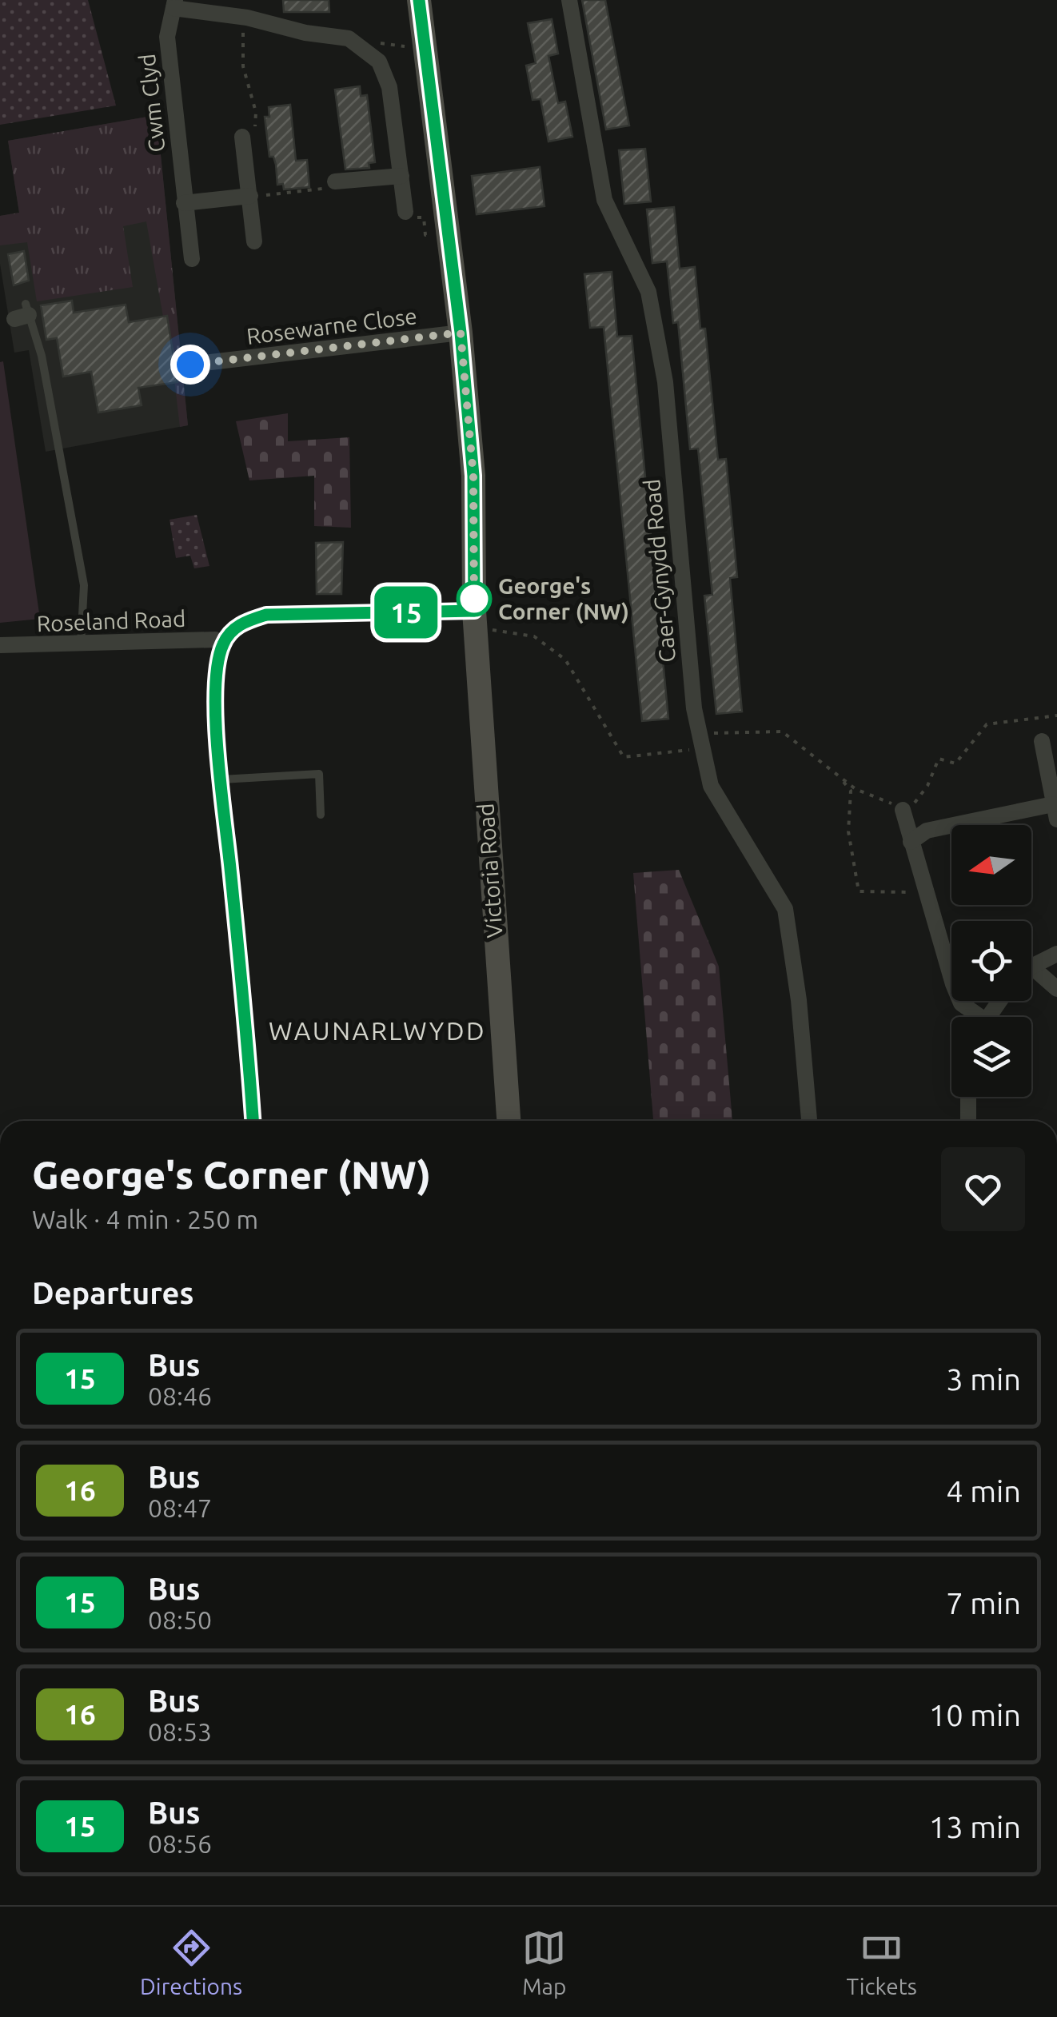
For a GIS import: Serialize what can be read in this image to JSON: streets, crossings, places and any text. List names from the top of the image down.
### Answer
{
  "streets": {
    "main road": ["Victoria Road"],
    "street": [
      "Cwm Clyd",
      "Rosewarne Close",
      "Caer-Gynydd Road",
      "Roseland Road"
    ]
  },
  "crossings": [
    ["Rosewarne Close", "Victoria Road"]
  ],
  "districts": ["WAUNARLWYDD"],
  "places": ["George's Corner (NW)"],
  "lines": ["bus line 15"],
  "north": "left",
  "page": {
    "on_map": "15",
    "heading": [
      ["George's Corner (NW)", "Walk · 4 min · 250 m"],
      "Departures"
    ],
    "list": [
      {
        "mark": "15",
        "name": "Bus",
        "note": "08:46",
        "value": "3 min"
      },
      {
        "mark": "16",
        "name": "Bus",
        "note": "08:47",
        "value": "4 min"
      },
      {
        "mark": "15",
        "name": "Bus",
        "note": "08:50",
        "value": "7 min"
      },
      {
        "mark": "16",
        "name": "Bus",
        "note": "08:53",
        "value": "10 min"
      },
      {
        "mark": "15",
        "name": "Bus",
        "note": "08:56",
        "value": "13 min"
      }
    ],
    "tabs": ["Directions", "Map", "Tickets"]
  }
}
